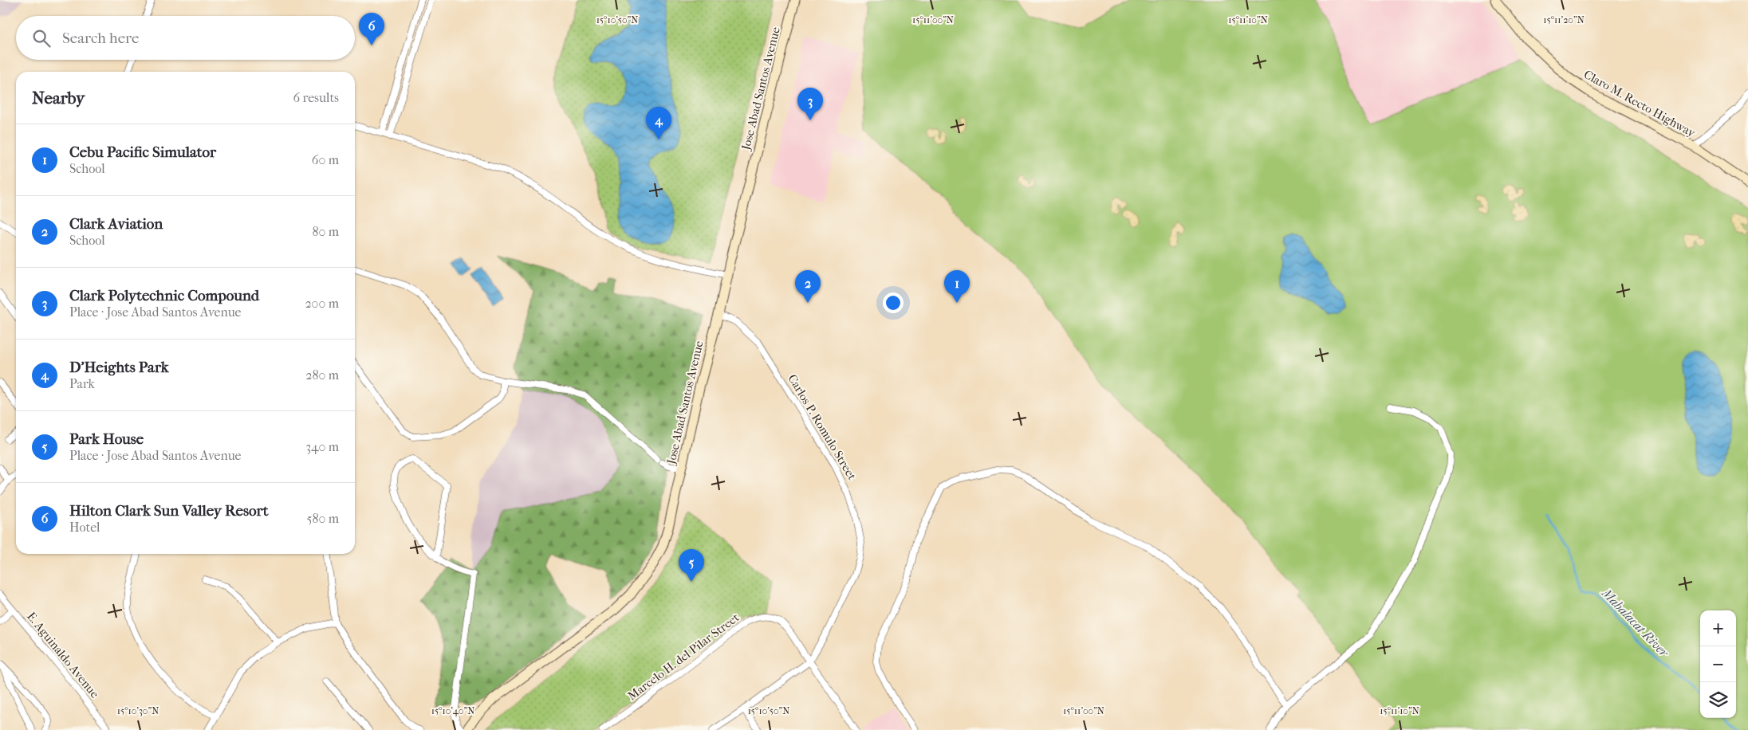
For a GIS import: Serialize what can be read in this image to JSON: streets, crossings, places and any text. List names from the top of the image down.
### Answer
{
  "streets": {
    "main road": ["Jose Abad Santos Avenue", "Claro M. Recto Highway"],
    "street": ["Carlos P. Romulo Street", "E. Aguinaldo Avenue", "Marcelo H. del Pilar Street"]
  },
  "crossings": [
    ["Jose Abad Santos Avenue", "Carlos P. Romulo Street"],
    ["Carlos P. Romulo Street", "Marcelo H. del Pilar Street"]
  ],
  "water": ["Mabalacat River"],
  "page": {
    "pins": [
      "6",
      "3",
      "4",
      "1",
      "2",
      "5"
    ],
    "search": "Search here",
    "heading": ["Nearby", "6 results"],
    "list": [
      {
        "mark": "1",
        "name": "Cebu Pacific Simulator",
        "note": "School",
        "value": "60 m"
      },
      {
        "mark": "2",
        "name": "Clark Aviation",
        "note": "School",
        "value": "80 m"
      },
      {
        "mark": "3",
        "name": "Clark Polytechnic Compound",
        "note": "Place · Jose Abad Santos Avenue",
        "value": "200 m"
      },
      {
        "mark": "4",
        "name": "D'Heights Park",
        "note": "Park",
        "value": "280 m"
      },
      {
        "mark": "5",
        "name": "Park House",
        "note": "Place · Jose Abad Santos Avenue",
        "value": "340 m"
      },
      {
        "mark": "6",
        "name": "Hilton Clark Sun Valley Resort",
        "note": "Hotel",
        "value": "580 m"
      }
    ],
    "map_buttons": ["+", "−"]
  },
  "coordinates": [
    "15°10'50\"N",
    "15°11'00\"N",
    "15°11'10\"N",
    "15°11'20\"N",
    "15°10'30\"N",
    "15°10'40\"N"
  ]
}
